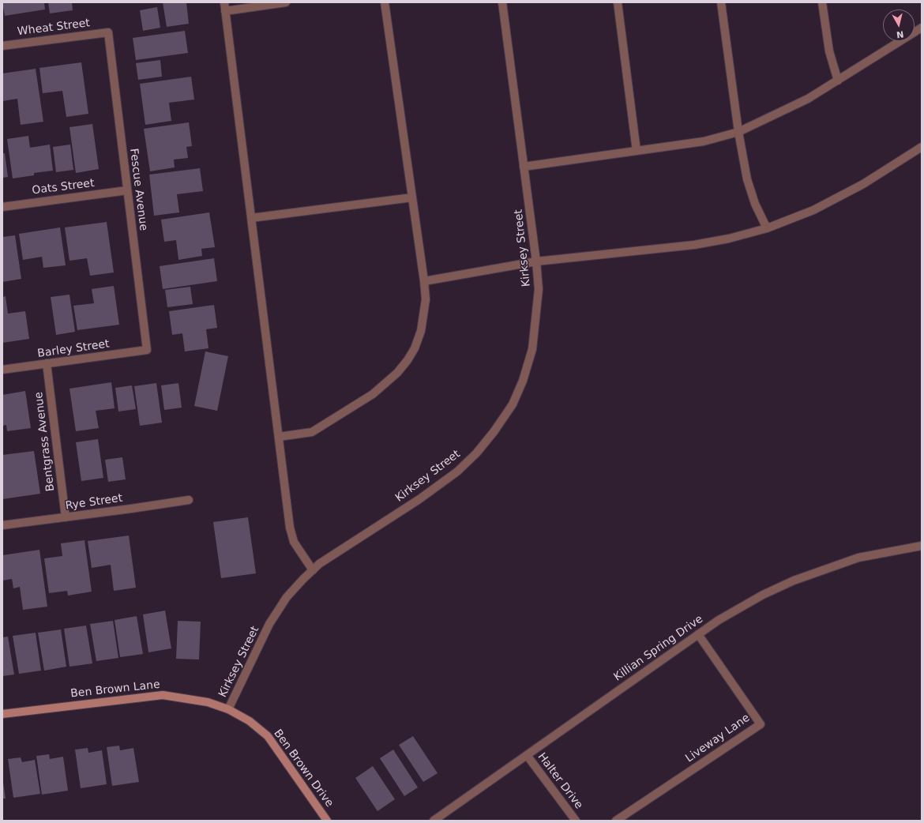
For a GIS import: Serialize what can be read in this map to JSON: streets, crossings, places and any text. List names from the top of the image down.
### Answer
{
  "streets": {
    "street": [
      "Wheat Street",
      "Oats Street",
      "Fescue Avenue",
      "Kirksey Street",
      "Barley Street",
      "Bentgrass Avenue",
      "Rye Street",
      "Killian Spring Drive",
      "Ben Brown Lane",
      "Liveway Lane",
      "Ben Brown Drive",
      "Halter Drive"
    ]
  },
  "crossings": [
    ["Wheat Street", "Fescue Avenue"],
    ["Oats Street", "Fescue Avenue"],
    ["Fescue Avenue", "Barley Street"],
    ["Kirksey Street", "Ben Brown Lane"],
    ["Kirksey Street", "Ben Brown Drive"],
    ["Barley Street", "Bentgrass Avenue"],
    ["Bentgrass Avenue", "Rye Street"],
    ["Killian Spring Drive", "Liveway Lane"],
    ["Killian Spring Drive", "Halter Drive"],
    ["Ben Brown Lane", "Ben Brown Drive"]
  ],
  "north": "bottom"
}
